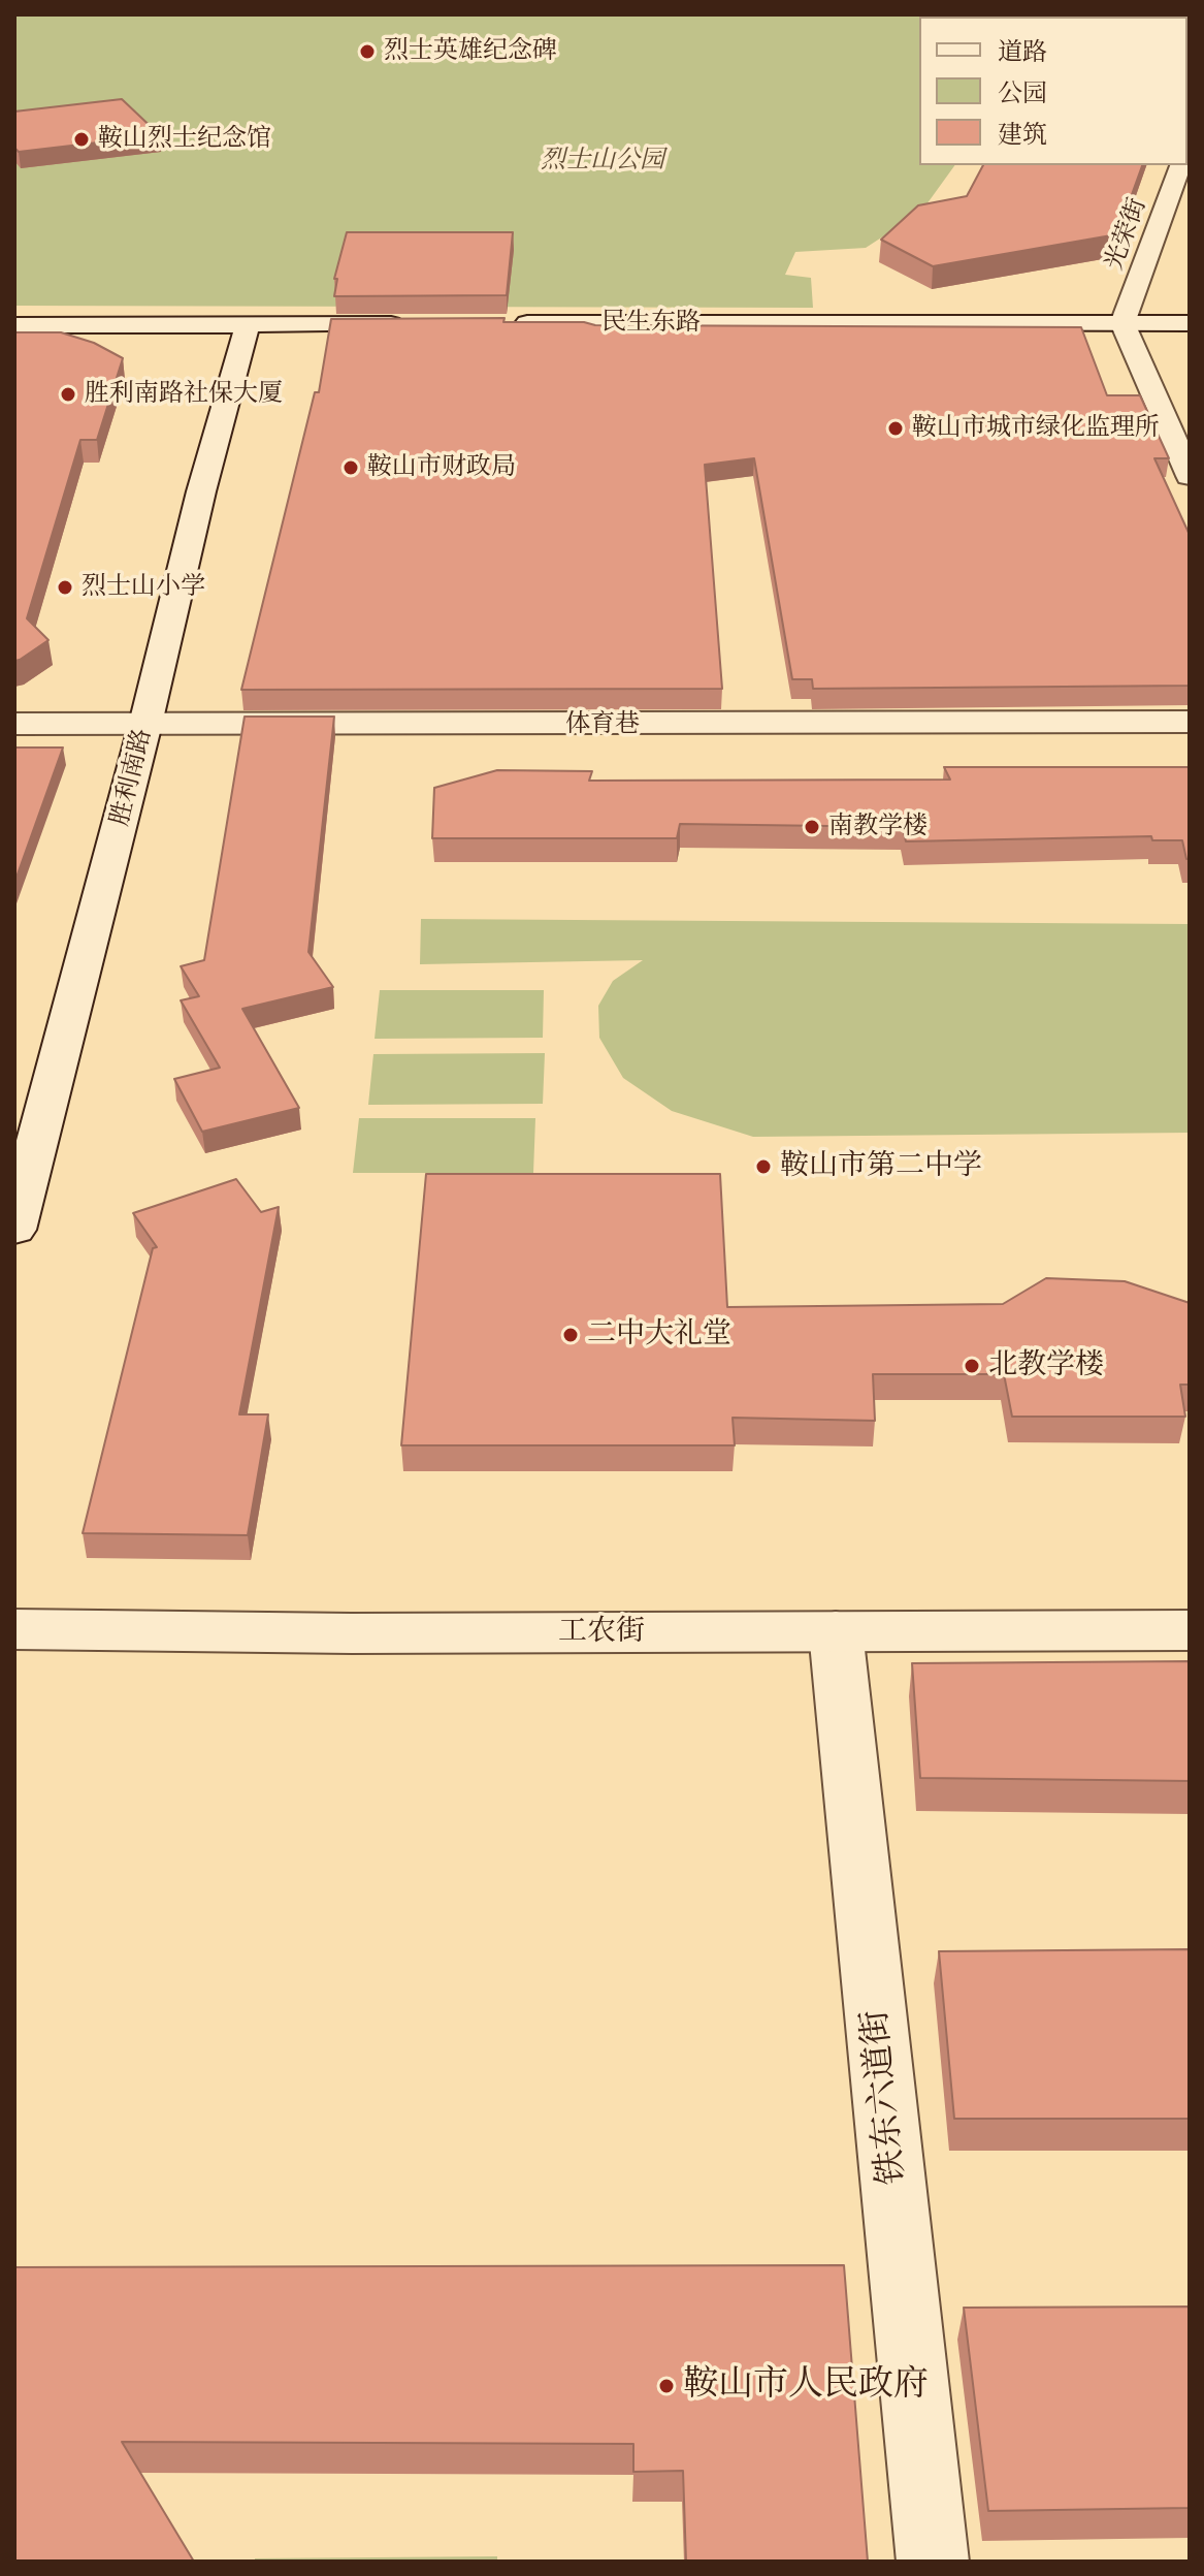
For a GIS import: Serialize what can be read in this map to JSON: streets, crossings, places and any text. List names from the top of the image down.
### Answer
{
  "streets": {
    "street": [
      "光荣街",
      "民生东路",
      "体育巷",
      "胜利南路",
      "工农街",
      "铁东六道街"
    ]
  },
  "crossings": [
    ["光荣街", "民生东路"],
    ["体育巷", "胜利南路"],
    ["工农街", "铁东六道街"]
  ],
  "parks": ["烈士山公园"],
  "places": [
    "烈士英雄纪念碑",
    "鞍山烈士纪念馆",
    "胜利南路社保大厦",
    "鞍山市城市绿化监理所",
    "鞍山市财政局",
    "烈士山小学",
    "南教学楼",
    "鞍山市第二中学",
    "二中大礼堂",
    "北教学楼",
    "鞍山市人民政府"
  ],
  "legend": ["道路", "公园", "建筑"]
}
